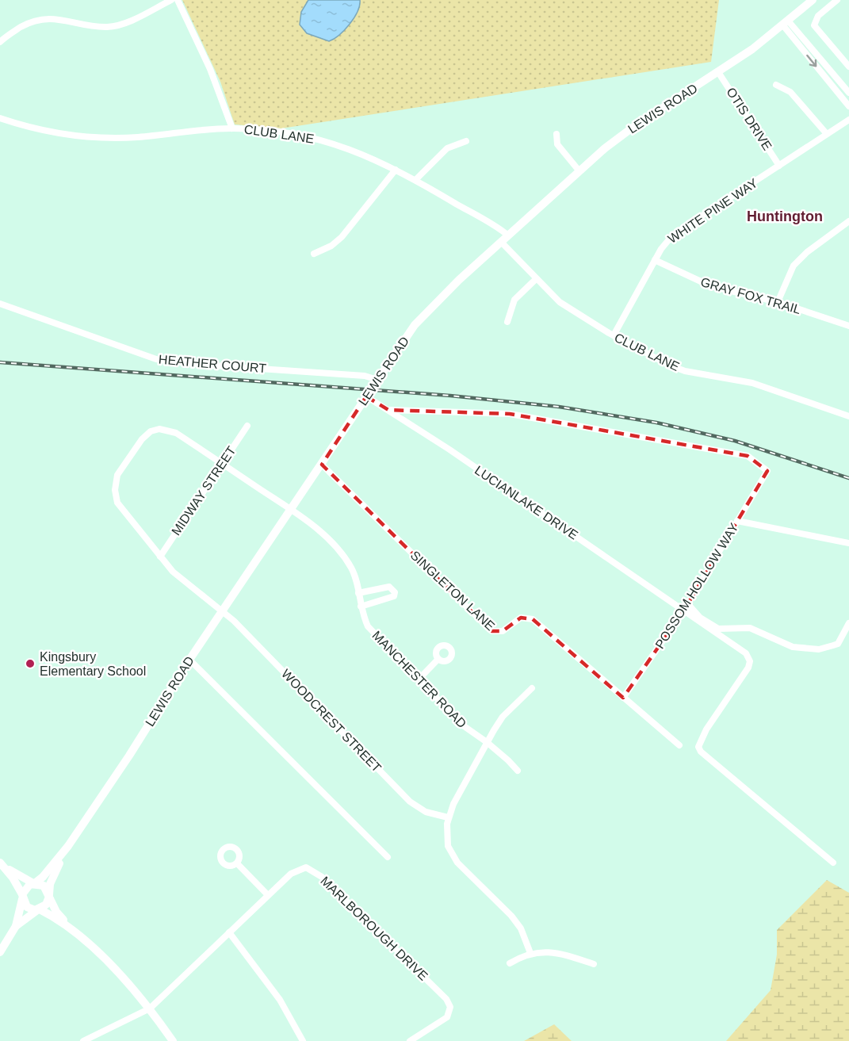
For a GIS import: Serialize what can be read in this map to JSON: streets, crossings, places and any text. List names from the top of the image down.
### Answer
{
  "streets": {
    "street": [
      "LEWIS ROAD",
      "OTIS DRIVE",
      "CLUB LANE",
      "WHITE PINE WAY",
      "GRAY FOX TRAIL",
      "HEATHER COURT",
      "MIDWAY STREET",
      "LUCIANLAKE DRIVE",
      "POSSOM HOLLOW WAY",
      "SINGLETON LANE",
      "MANCHESTER ROAD",
      "WOODCREST STREET",
      "MARLBOROUGH DRIVE"
    ]
  },
  "crossings": [
    ["LEWIS ROAD", "OTIS DRIVE"],
    ["LEWIS ROAD", "CLUB LANE"],
    ["LEWIS ROAD", "HEATHER COURT"],
    ["LEWIS ROAD", "LUCIANLAKE DRIVE"],
    ["LEWIS ROAD", "SINGLETON LANE"],
    ["LEWIS ROAD", "MANCHESTER ROAD"],
    ["LEWIS ROAD", "WOODCREST STREET"],
    ["OTIS DRIVE", "WHITE PINE WAY"],
    ["CLUB LANE", "WHITE PINE WAY"],
    ["WHITE PINE WAY", "GRAY FOX TRAIL"],
    ["MIDWAY STREET", "MANCHESTER ROAD"],
    ["MIDWAY STREET", "WOODCREST STREET"],
    ["LUCIANLAKE DRIVE", "POSSOM HOLLOW WAY"],
    ["POSSOM HOLLOW WAY", "SINGLETON LANE"],
    ["MANCHESTER ROAD", "WOODCREST STREET"]
  ],
  "districts": ["Huntington"],
  "places": ["Kingsbury Elementary School"]
}
